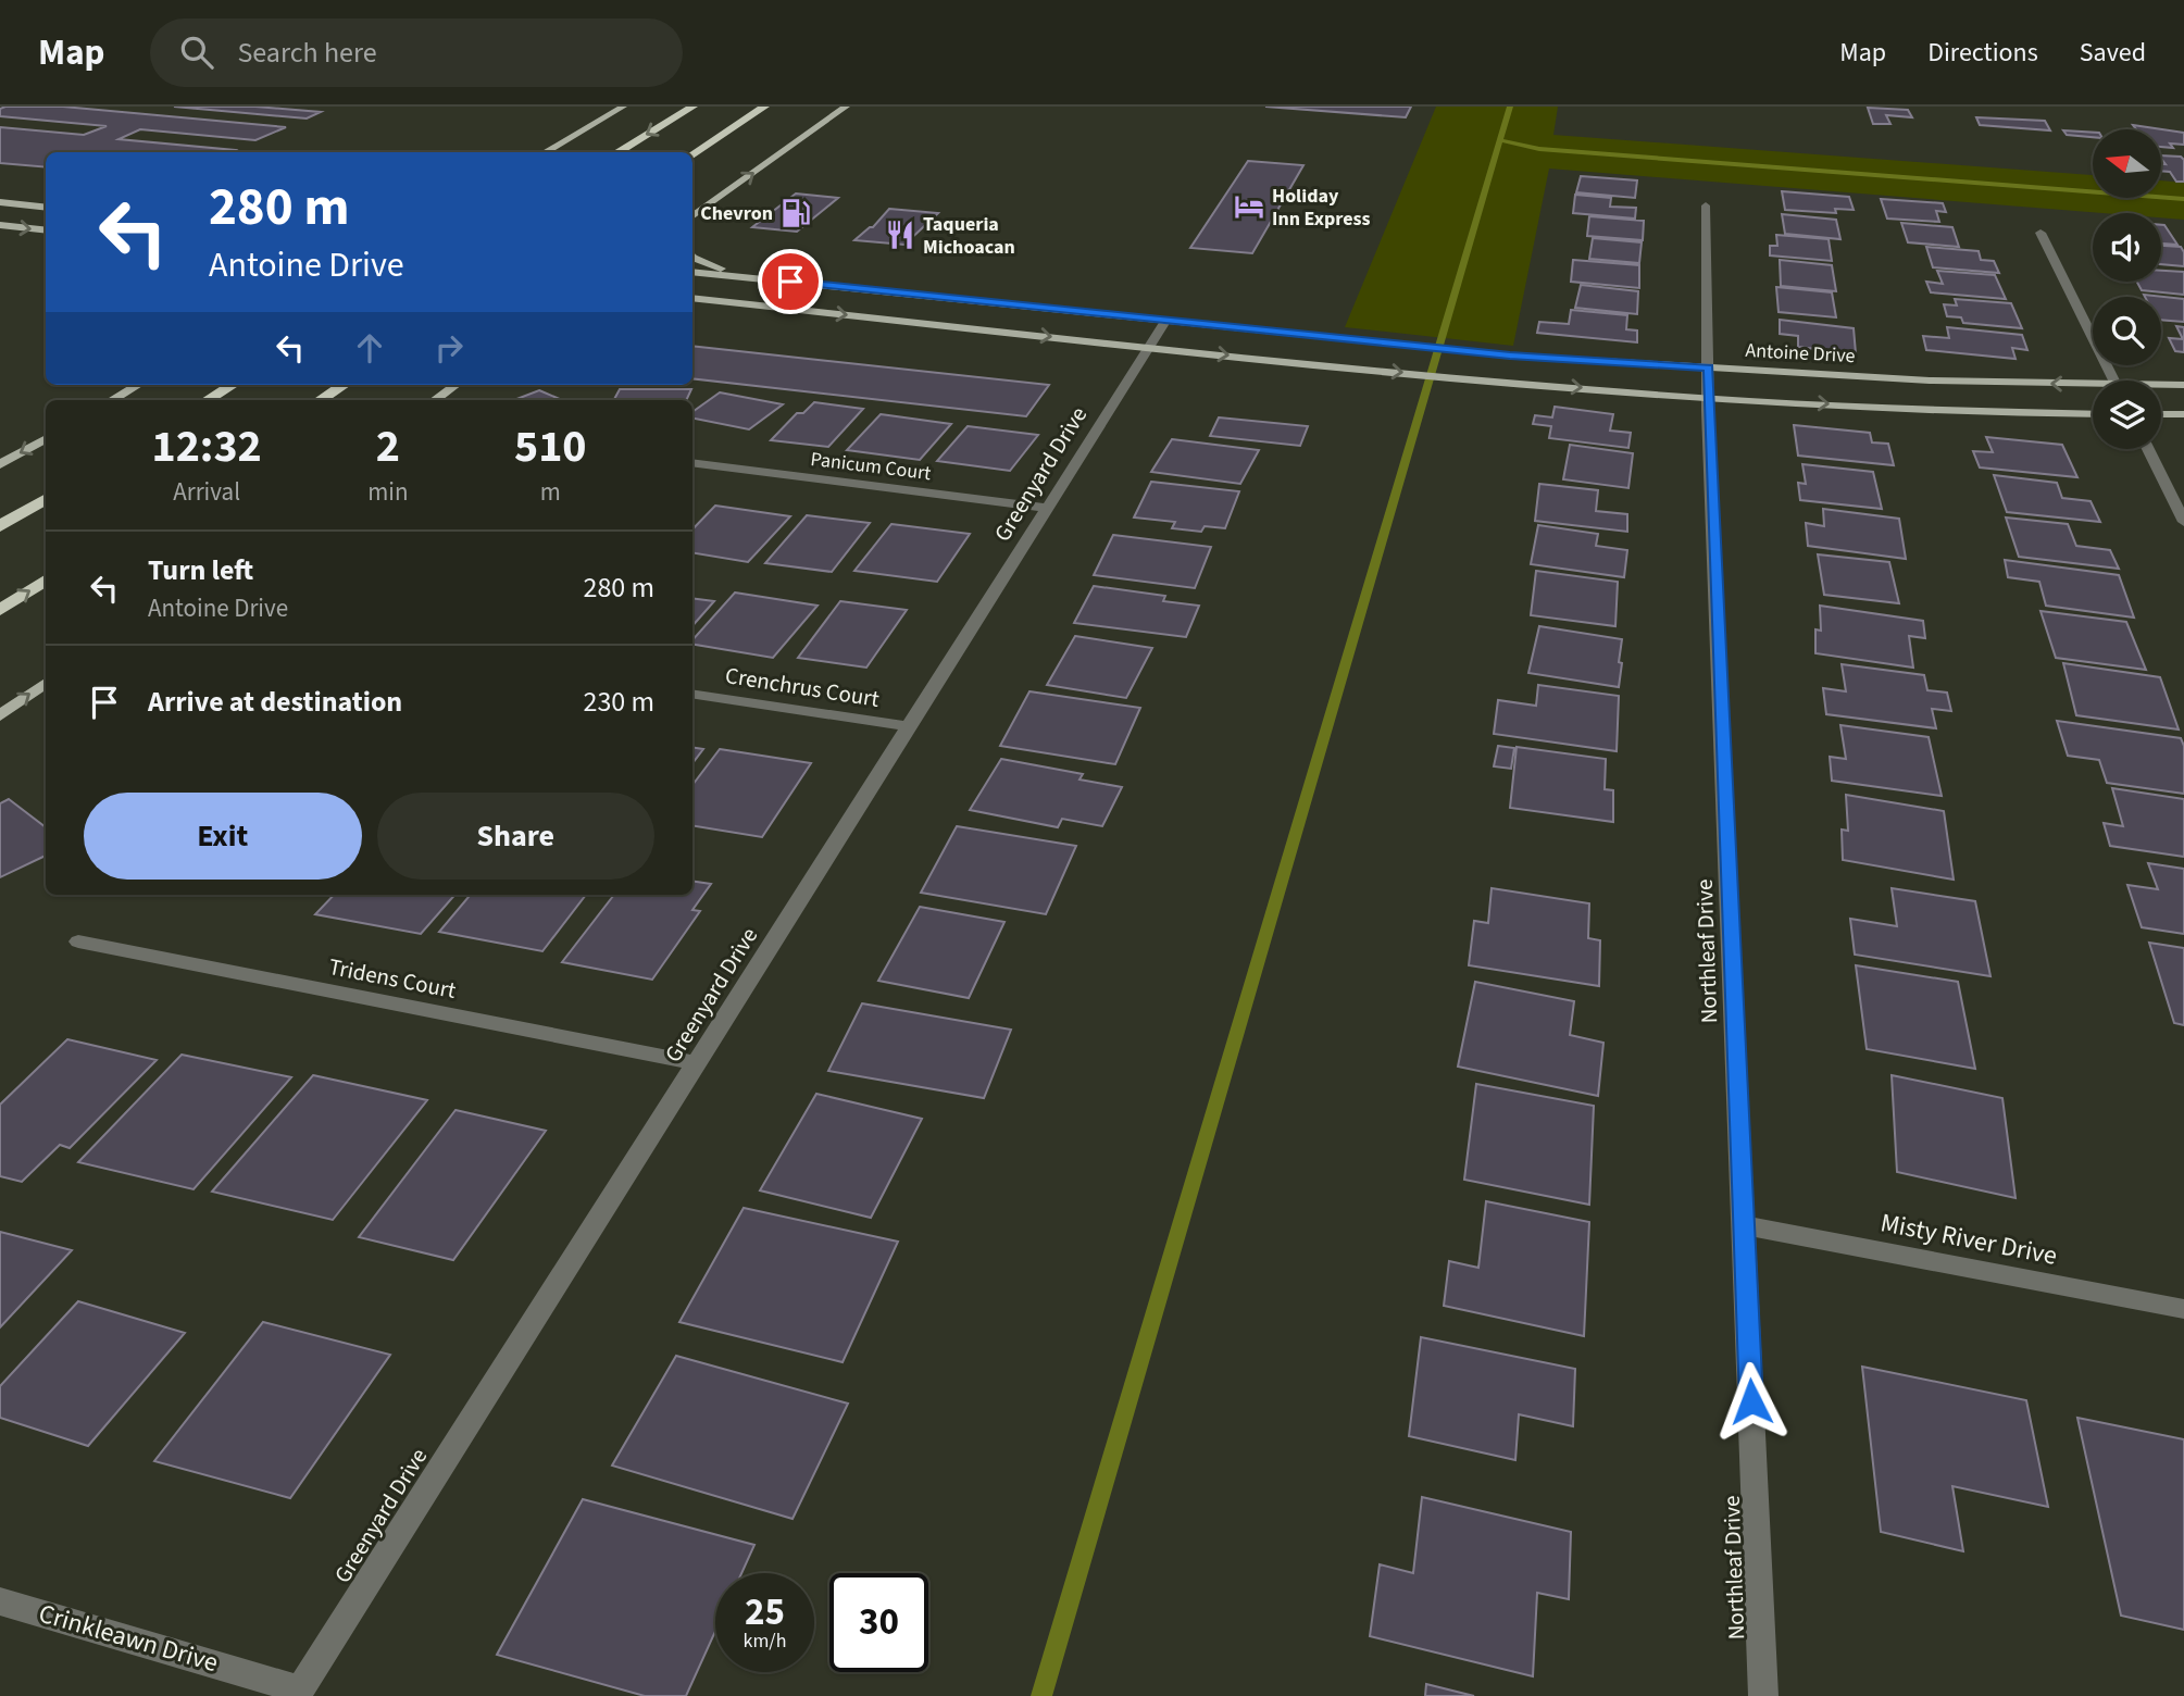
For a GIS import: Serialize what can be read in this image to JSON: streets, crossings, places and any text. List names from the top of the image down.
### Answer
{
  "streets": {
    "main road": ["Antoine Drive"],
    "street": [
      "Panicum Court",
      "Greenyard Drive",
      "Crenchrus Court",
      "Northleaf Drive",
      "Tridens Court",
      "Misty River Drive",
      "Crinkleawn Drive"
    ]
  },
  "crossings": [
    ["Antoine Drive", "Greenyard Drive"],
    ["Antoine Drive", "Northleaf Drive"],
    ["Panicum Court", "Greenyard Drive"],
    ["Greenyard Drive", "Crenchrus Court"],
    ["Greenyard Drive", "Tridens Court"],
    ["Greenyard Drive", "Crinkleawn Drive"],
    ["Northleaf Drive", "Misty River Drive"]
  ],
  "places": {
    "hotel": ["Holiday Inn Express"],
    "fuel station": ["Chevron"],
    "restaurant": ["Taqueria Michoacan"]
  },
  "north": "left",
  "page": {
    "header": "Map",
    "search": "Search here",
    "nav": ["Map", "Directions", "Saved"],
    "turn": ["280 m", "Antoine Drive"],
    "eta": [
      "12:32",
      "Arrival",
      "2",
      "min",
      "510",
      "m"
    ],
    "list": [
      {
        "name": "Turn left",
        "note": "Antoine Drive",
        "value": "280 m"
      },
      {
        "name": "Arrive at destination",
        "value": "230 m"
      }
    ],
    "buttons": ["Exit", "Share"],
    "speed": "25 km/h",
    "limit": "30"
  }
}
